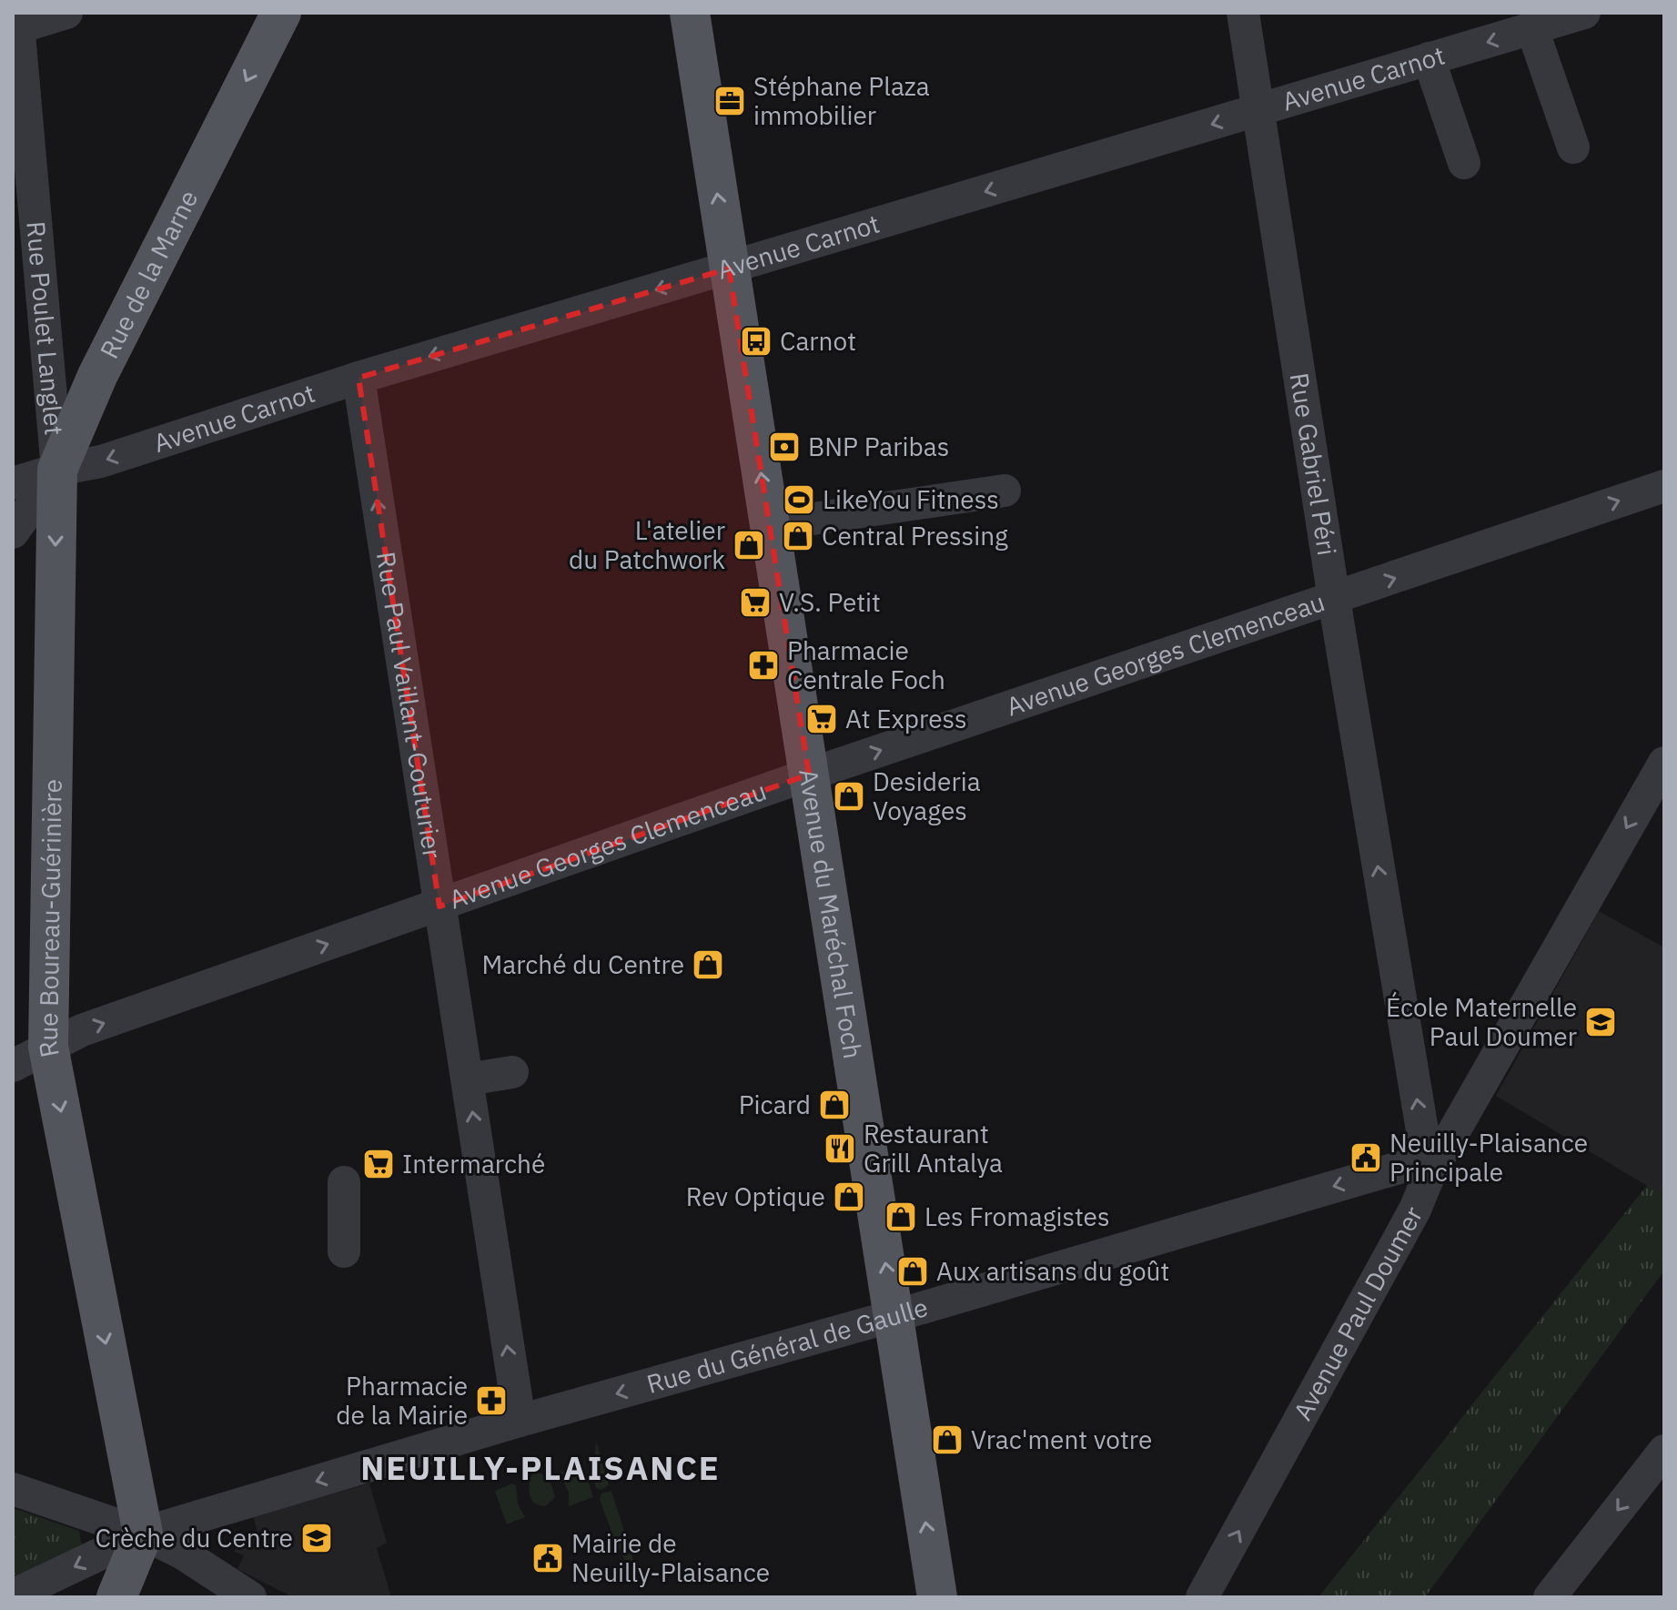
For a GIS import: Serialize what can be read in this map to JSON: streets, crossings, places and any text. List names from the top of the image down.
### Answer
{
  "streets": {
    "main road": ["Rue de la Marne", "Avenue du Maréchal Foch", "Rue Boureau-Guérinière"],
    "street": [
      "Avenue Carnot",
      "Rue Poulet Langlet",
      "Rue Gabriel Péri",
      "Avenue Georges Clemenceau",
      "Rue Paul Vaillant-Couturier",
      "Avenue Paul Doumer",
      "Rue du Général de Gaulle"
    ]
  },
  "crossings": [
    ["Avenue Carnot", "Rue de la Marne"],
    ["Avenue Carnot", "Rue Poulet Langlet"],
    ["Avenue Carnot", "Rue Gabriel Péri"],
    ["Avenue Carnot", "Rue Paul Vaillant-Couturier"],
    ["Avenue Carnot", "Avenue du Maréchal Foch"],
    ["Avenue Carnot", "Rue Boureau-Guérinière"],
    ["Rue de la Marne", "Rue Poulet Langlet"],
    ["Rue de la Marne", "Rue Boureau-Guérinière"],
    ["Rue Poulet Langlet", "Rue Boureau-Guérinière"],
    ["Rue Gabriel Péri", "Avenue Georges Clemenceau"],
    ["Rue Gabriel Péri", "Avenue Paul Doumer"],
    ["Rue Gabriel Péri", "Rue du Général de Gaulle"],
    ["Avenue Georges Clemenceau", "Rue Paul Vaillant-Couturier"],
    ["Avenue Georges Clemenceau", "Avenue du Maréchal Foch"],
    ["Avenue Georges Clemenceau", "Rue Boureau-Guérinière"],
    ["Rue Paul Vaillant-Couturier", "Rue du Général de Gaulle"],
    ["Avenue du Maréchal Foch", "Rue du Général de Gaulle"],
    ["Rue Boureau-Guérinière", "Rue du Général de Gaulle"],
    ["Avenue Paul Doumer", "Rue du Général de Gaulle"]
  ],
  "one_way": [
    "Avenue Carnot",
    "Rue de la Marne",
    "Rue Gabriel Péri",
    "Avenue Georges Clemenceau",
    "Rue Paul Vaillant-Couturier",
    "Avenue du Maréchal Foch",
    "Rue Boureau-Guérinière",
    "Rue du Général de Gaulle"
  ],
  "districts": ["NEUILLY-PLAISANCE"],
  "places": {
    "office": ["Stéphane Plaza immobilier"],
    "bus stop": ["Carnot"],
    "bank": ["BNP Paribas"],
    "sports": ["LikeYou Fitness"],
    "shop": [
      "Central Pressing",
      "L'atelier du Patchwork",
      "Desideria Voyages",
      "Marché du Centre",
      "Picard",
      "Rev Optique",
      "Les Fromagistes",
      "Aux artisans du goût",
      "Vrac'ment votre"
    ],
    "supermarket": ["V.S. Petit", "At Express", "Intermarché"],
    "pharmacy": ["Pharmacie Centrale Foch", "Pharmacie de la Mairie"],
    "school or university": ["École Maternelle Paul Doumer", "Crèche du Centre"],
    "restaurant": ["Restaurant Grill Antalya"],
    "public building": ["Neuilly-Plaisance Principale", "Mairie de Neuilly-Plaisance"]
  }
}
